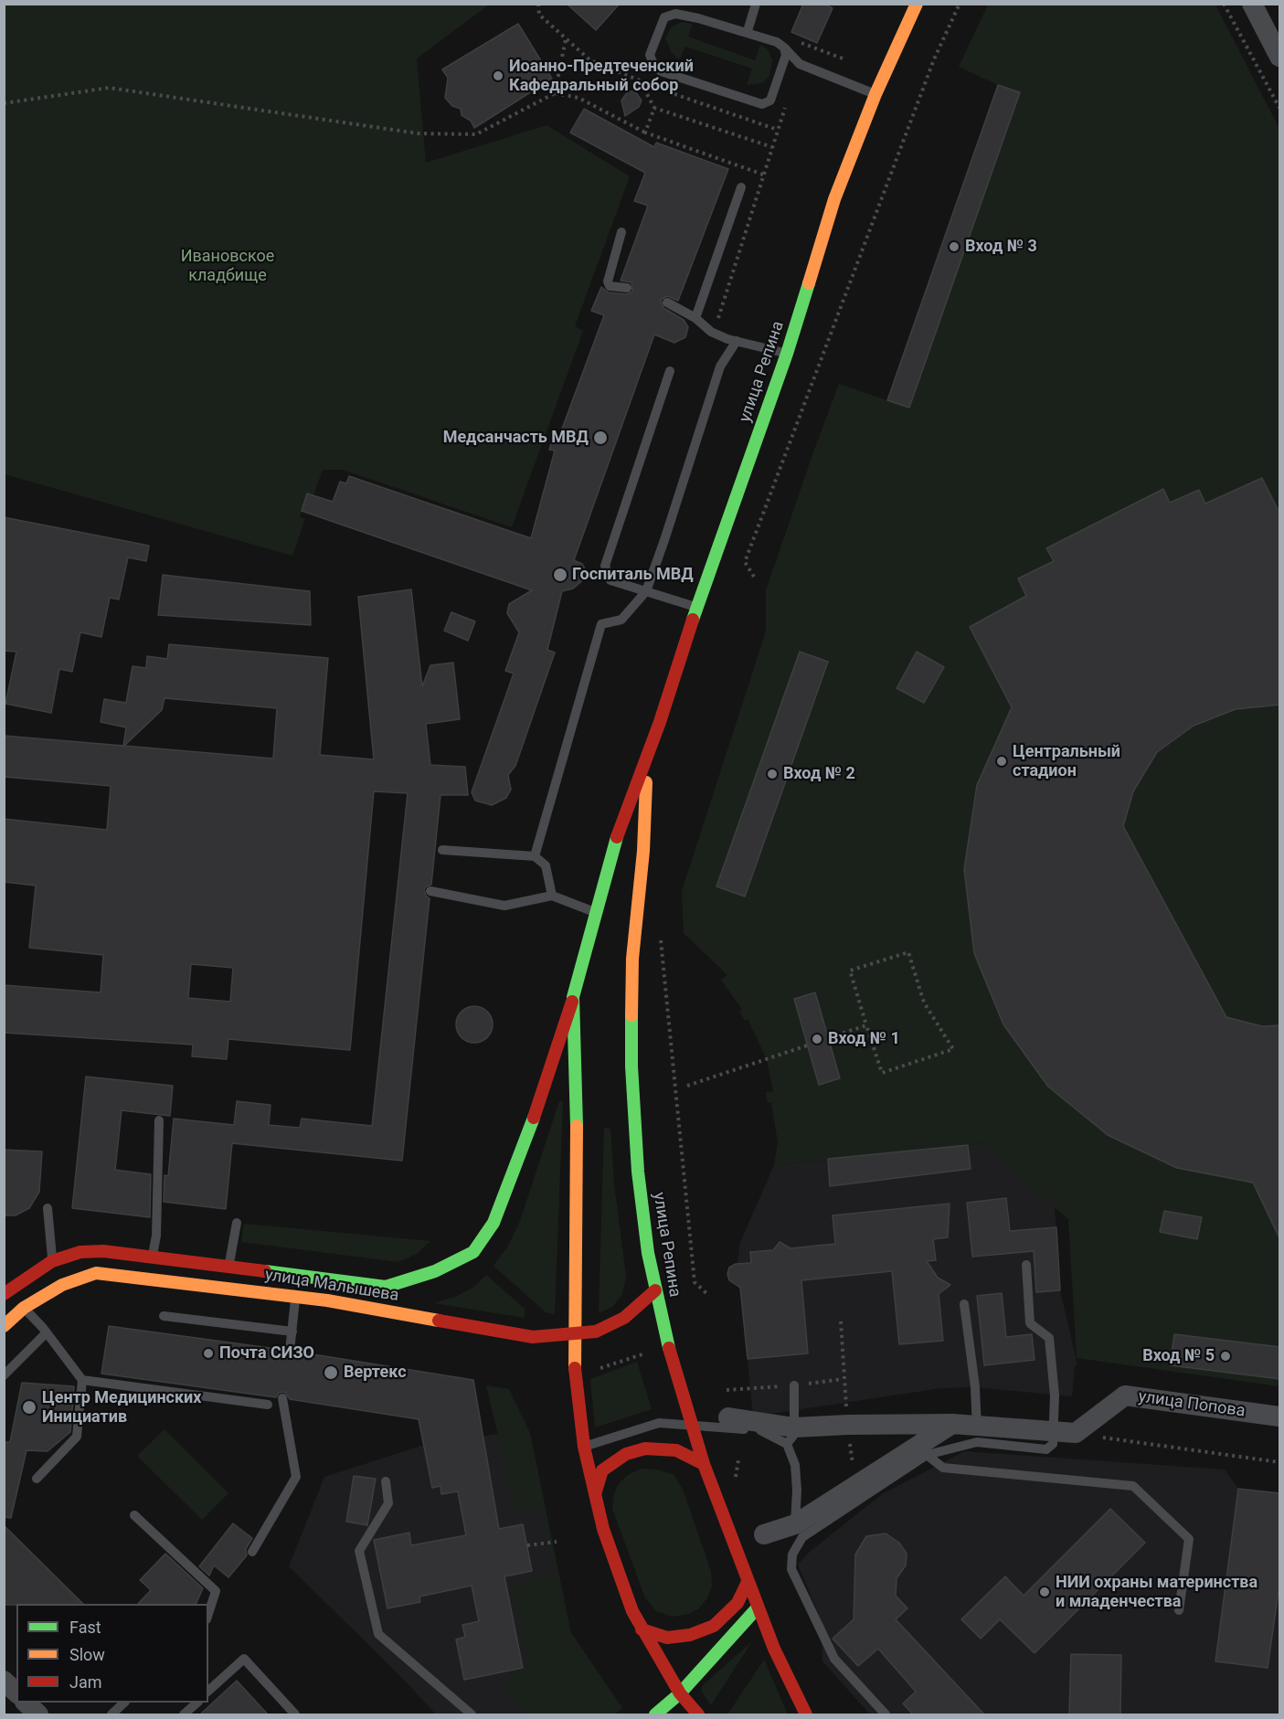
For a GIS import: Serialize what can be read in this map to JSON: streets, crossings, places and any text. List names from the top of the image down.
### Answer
{
  "streets": {
    "main road": ["улица Репина", "улица Малышева"],
    "street": ["улица Попова"]
  },
  "crossings": [
    ["улица Репина", "улица Малышева"]
  ],
  "parks": ["Ивановское кладбище"],
  "places": [
    "Иоанно-Предтеченский Кафедральный собор",
    "Вход № 3",
    "Медсанчасть МВД",
    "Госпиталь МВД",
    "Центральный стадион",
    "Вход № 2",
    "Вход № 1",
    "Почта СИЗО",
    "Вход № 5",
    "Вертекс",
    "Центр Медицинских Инициатив",
    "НИИ охраны материнства и младенчества"
  ],
  "legend": ["Fast", "Slow", "Jam"]
}
